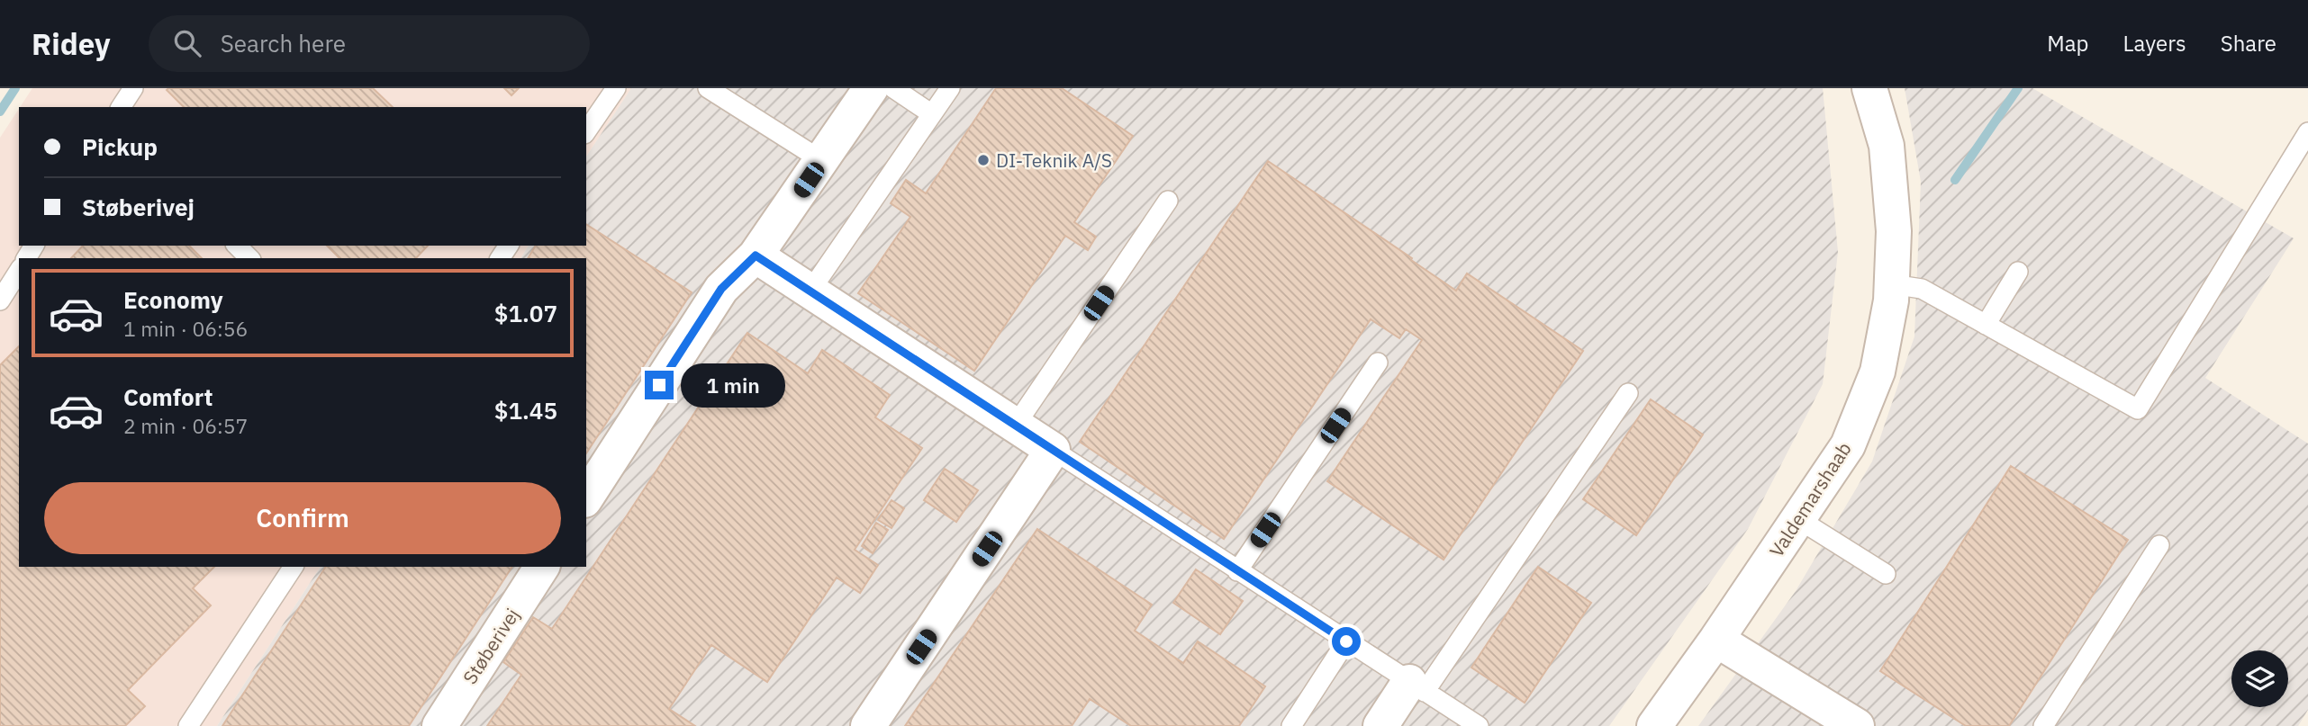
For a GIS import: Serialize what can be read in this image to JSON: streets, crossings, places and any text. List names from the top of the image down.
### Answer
{
  "streets": {
    "street": ["Valdemarshaab", "Støberivej"]
  },
  "places": ["DI-Teknik A/S"],
  "page": {
    "header": "Ridey",
    "search": "Search here",
    "nav": ["Map", "Layers", "Share"],
    "banner": ["Pickup", "Støberivej"],
    "list": [
      {
        "name": "Economy",
        "note": "1 min · 06:56",
        "value": "$1.07"
      },
      {
        "name": "Comfort",
        "note": "2 min · 06:57",
        "value": "$1.45"
      }
    ],
    "bubble": "1 min",
    "buttons": "Confirm"
  }
}
